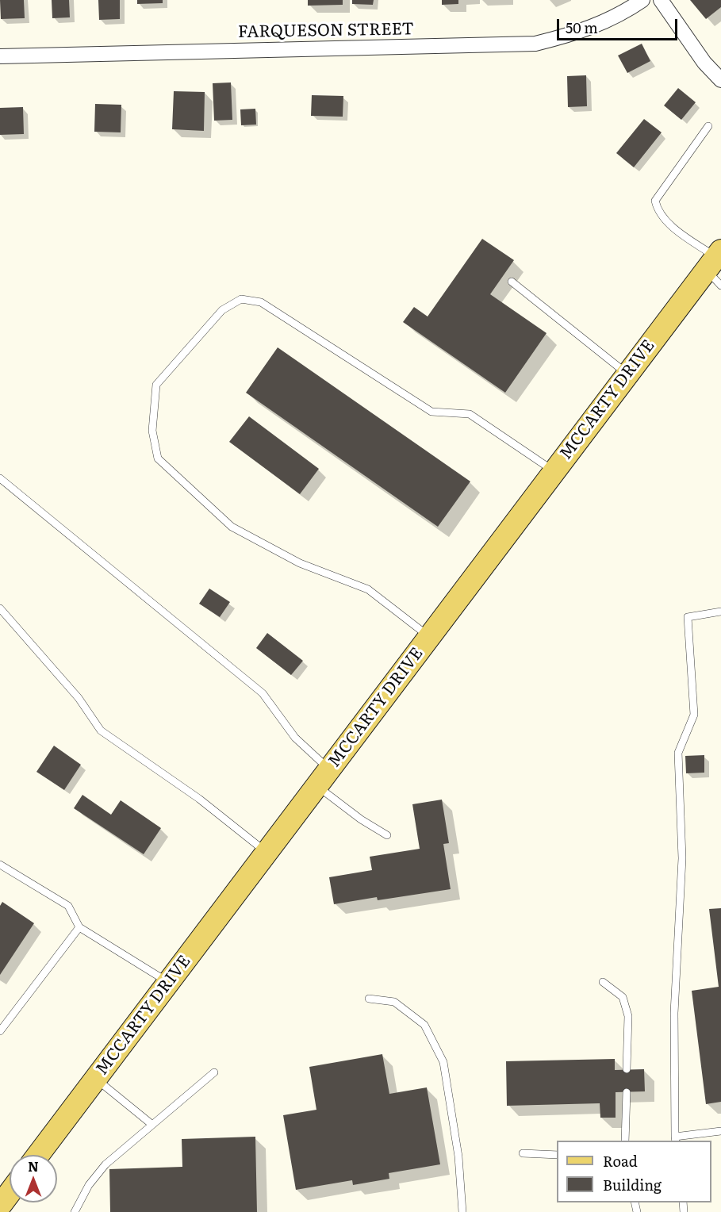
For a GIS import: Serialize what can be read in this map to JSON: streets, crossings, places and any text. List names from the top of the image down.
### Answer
{
  "streets": {
    "main road": ["MCCARTY DRIVE"],
    "street": ["FARQUESON STREET"]
  },
  "legend": ["Road", "Building"],
  "scale_bar": "50 m",
  "north": "top"
}
